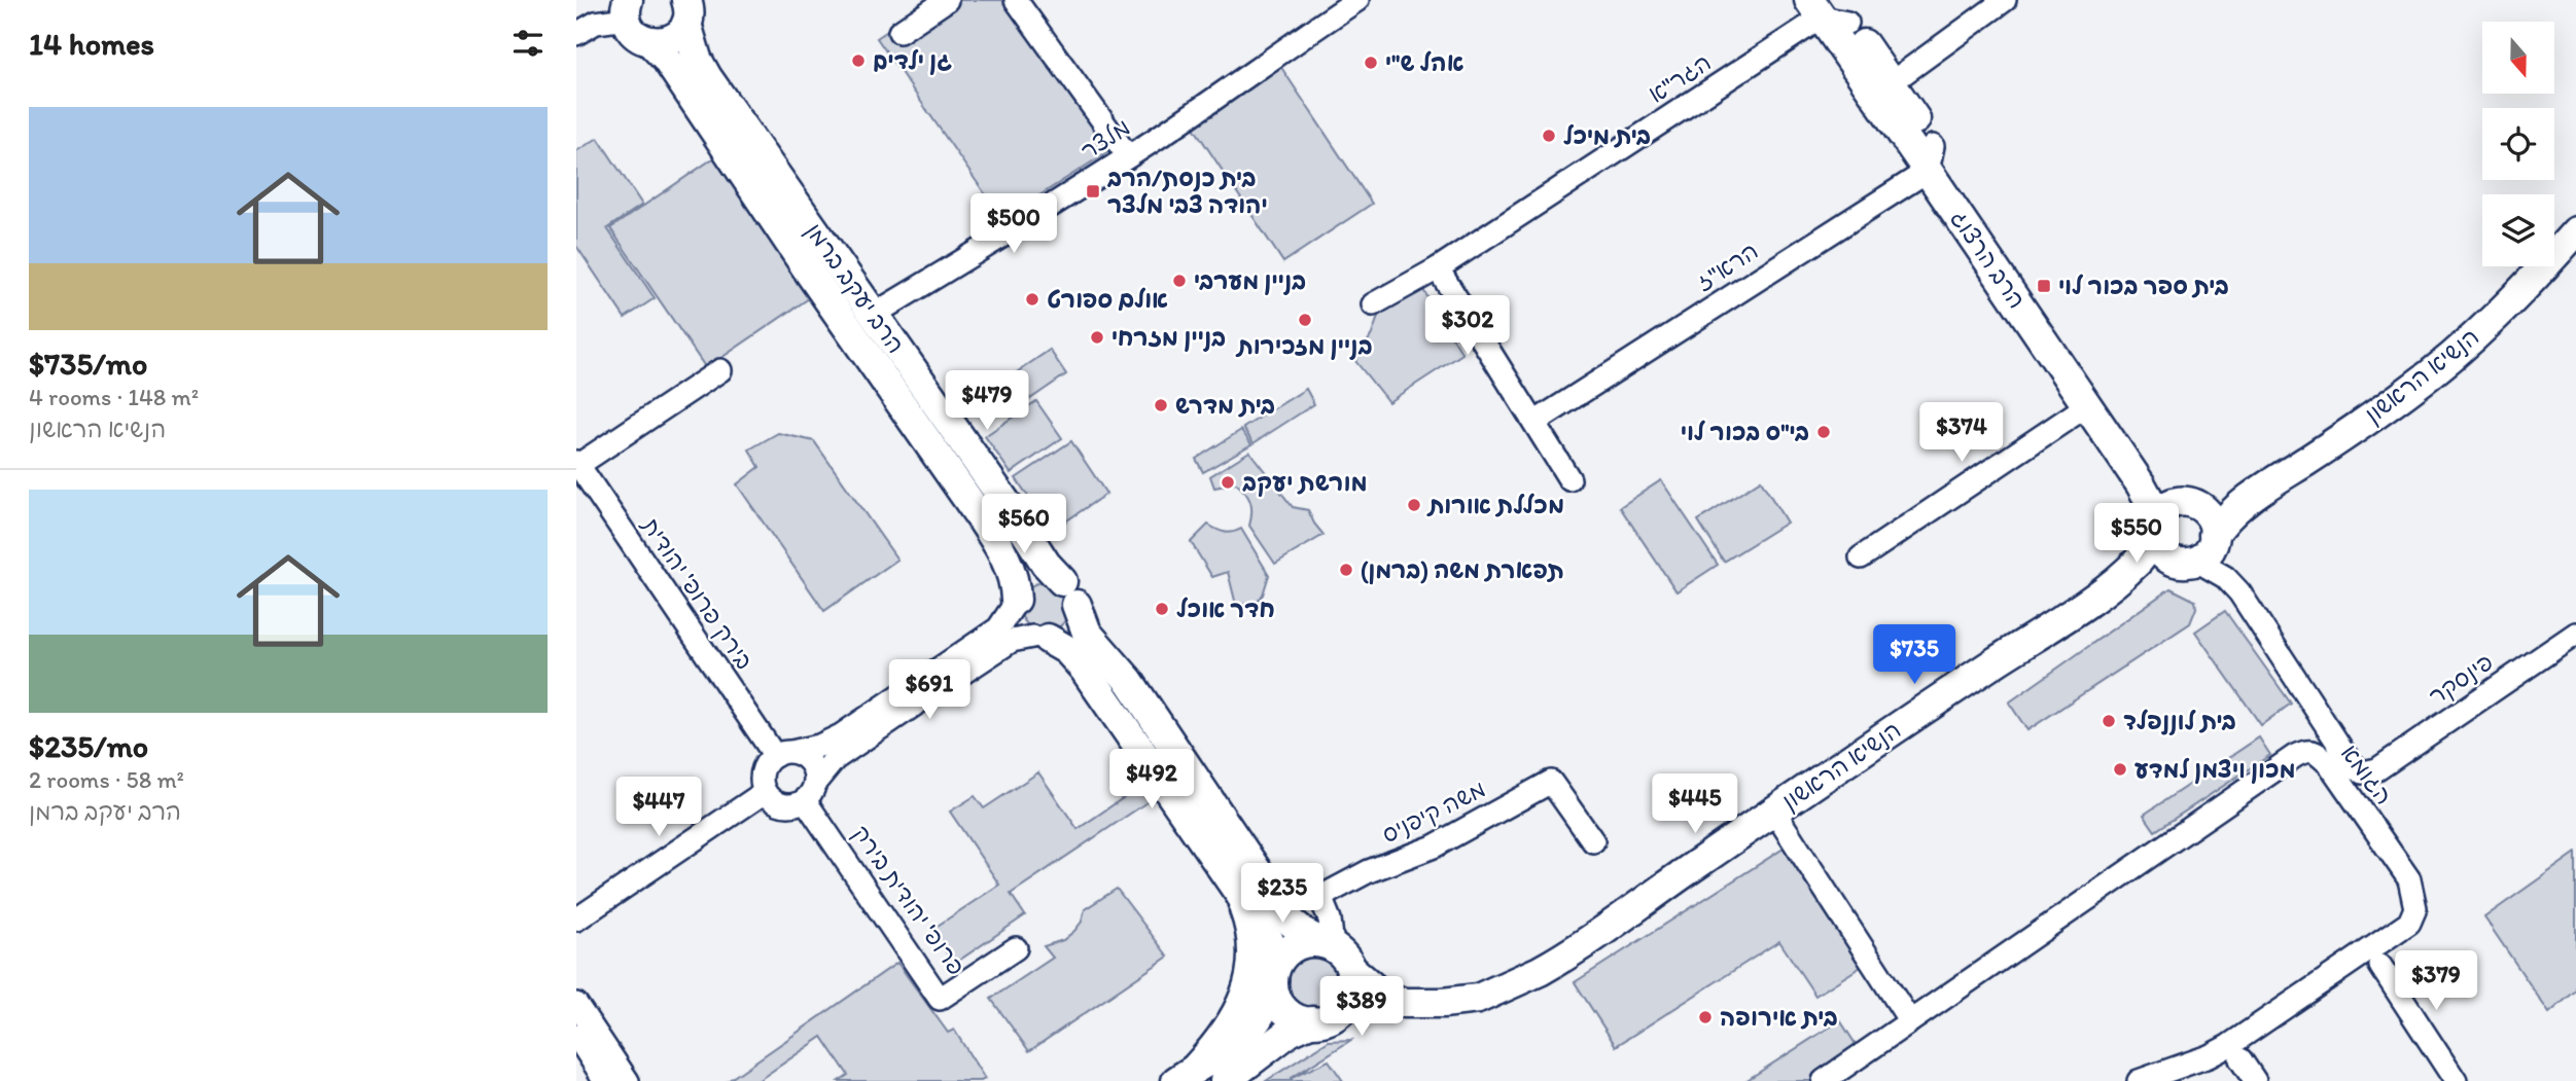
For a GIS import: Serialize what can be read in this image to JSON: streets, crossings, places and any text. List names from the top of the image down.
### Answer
{
  "streets": {
    "street": [
      "הגר\"א",
      "מלצר",
      "הרב הרצוג",
      "הרא\"ז",
      "הרב יעקב ברמן",
      "הנשיא הראשון",
      "בירק פרופ' יהודית",
      "פינסקר",
      "הגומא",
      "משה קיפניס",
      "פרופ' יהודית בירק"
    ]
  },
  "crossings": [
    ["הגר\"א", "הרב הרצוג"],
    ["מלצר", "הרב יעקב ברמן"],
    ["הרב הרצוג", "הרא\"ז"],
    ["הרב הרצוג", "הנשיא הראשון"],
    ["הרב הרצוג", "פינסקר"],
    ["הרב יעקב ברמן", "הנשיא הראשון"],
    ["הרב יעקב ברמן", "משה קיפניס"],
    ["הנשיא הראשון", "פינסקר"],
    ["הנשיא הראשון", "משה קיפניס"],
    ["בירק פרופ' יהודית", "פרופ' יהודית בירק"]
  ],
  "places": {
    "other": [
      "גן ילדים",
      "אהל ש\"י",
      "בית מיכל",
      "בניין מערבי",
      "אולם ספורט",
      "בניין מזכירות",
      "בניין מזרחי",
      "בית מדרש",
      "בי\"ס בכור לוי",
      "מורשת יעקב",
      "מכללת אורות",
      "תפארת משה (ברמן)",
      "חדר אוכל",
      "בית לוננפלד",
      "מכון ויצמן למדע",
      "בית אירופה"
    ],
    "transit": ["בית כנסת/הרב יהודה צבי מלצר", "בית ספר בכור לוי"]
  },
  "north": "bottom",
  "page": {
    "heading": "14 homes",
    "list": [
      {
        "name": "$735/mo",
        "note": "4 rooms · 148 m² · הנשיא הראשון"
      },
      {
        "name": "$235/mo",
        "note": "2 rooms · 58 m² · הרב יעקב ברמן"
      }
    ],
    "price": [
      "$500",
      "$302",
      "$479",
      "$374",
      "$560",
      "$550",
      "$735",
      "$691",
      "$492",
      "$445",
      "$447",
      "$235",
      "$379",
      "$389"
    ]
  }
}
